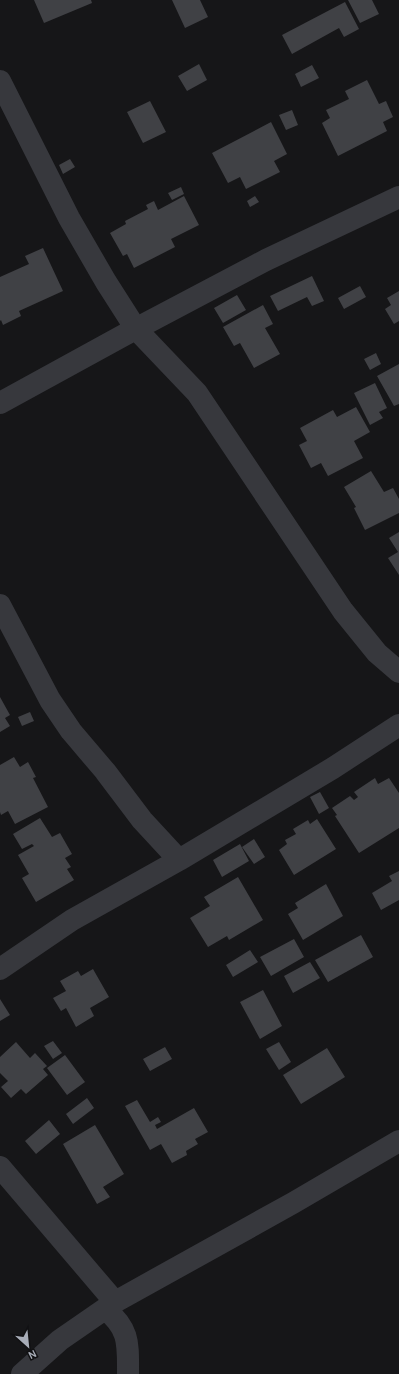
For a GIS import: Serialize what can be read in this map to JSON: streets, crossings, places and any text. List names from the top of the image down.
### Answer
{
  "north": "bottom right"
}
